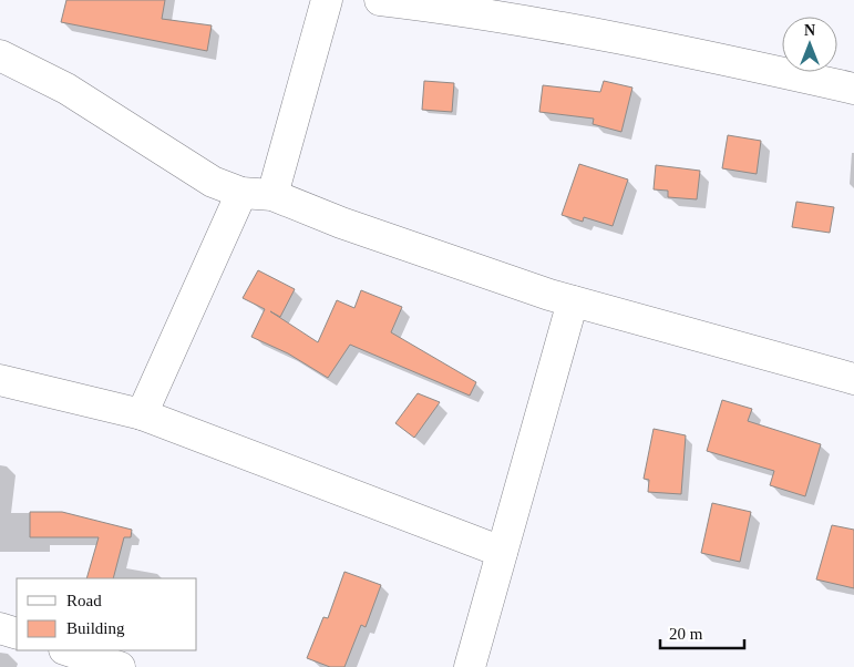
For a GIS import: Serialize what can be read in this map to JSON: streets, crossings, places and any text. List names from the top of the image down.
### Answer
{
  "legend": ["Road", "Building"],
  "scale_bar": "20 m",
  "north": "top"
}
